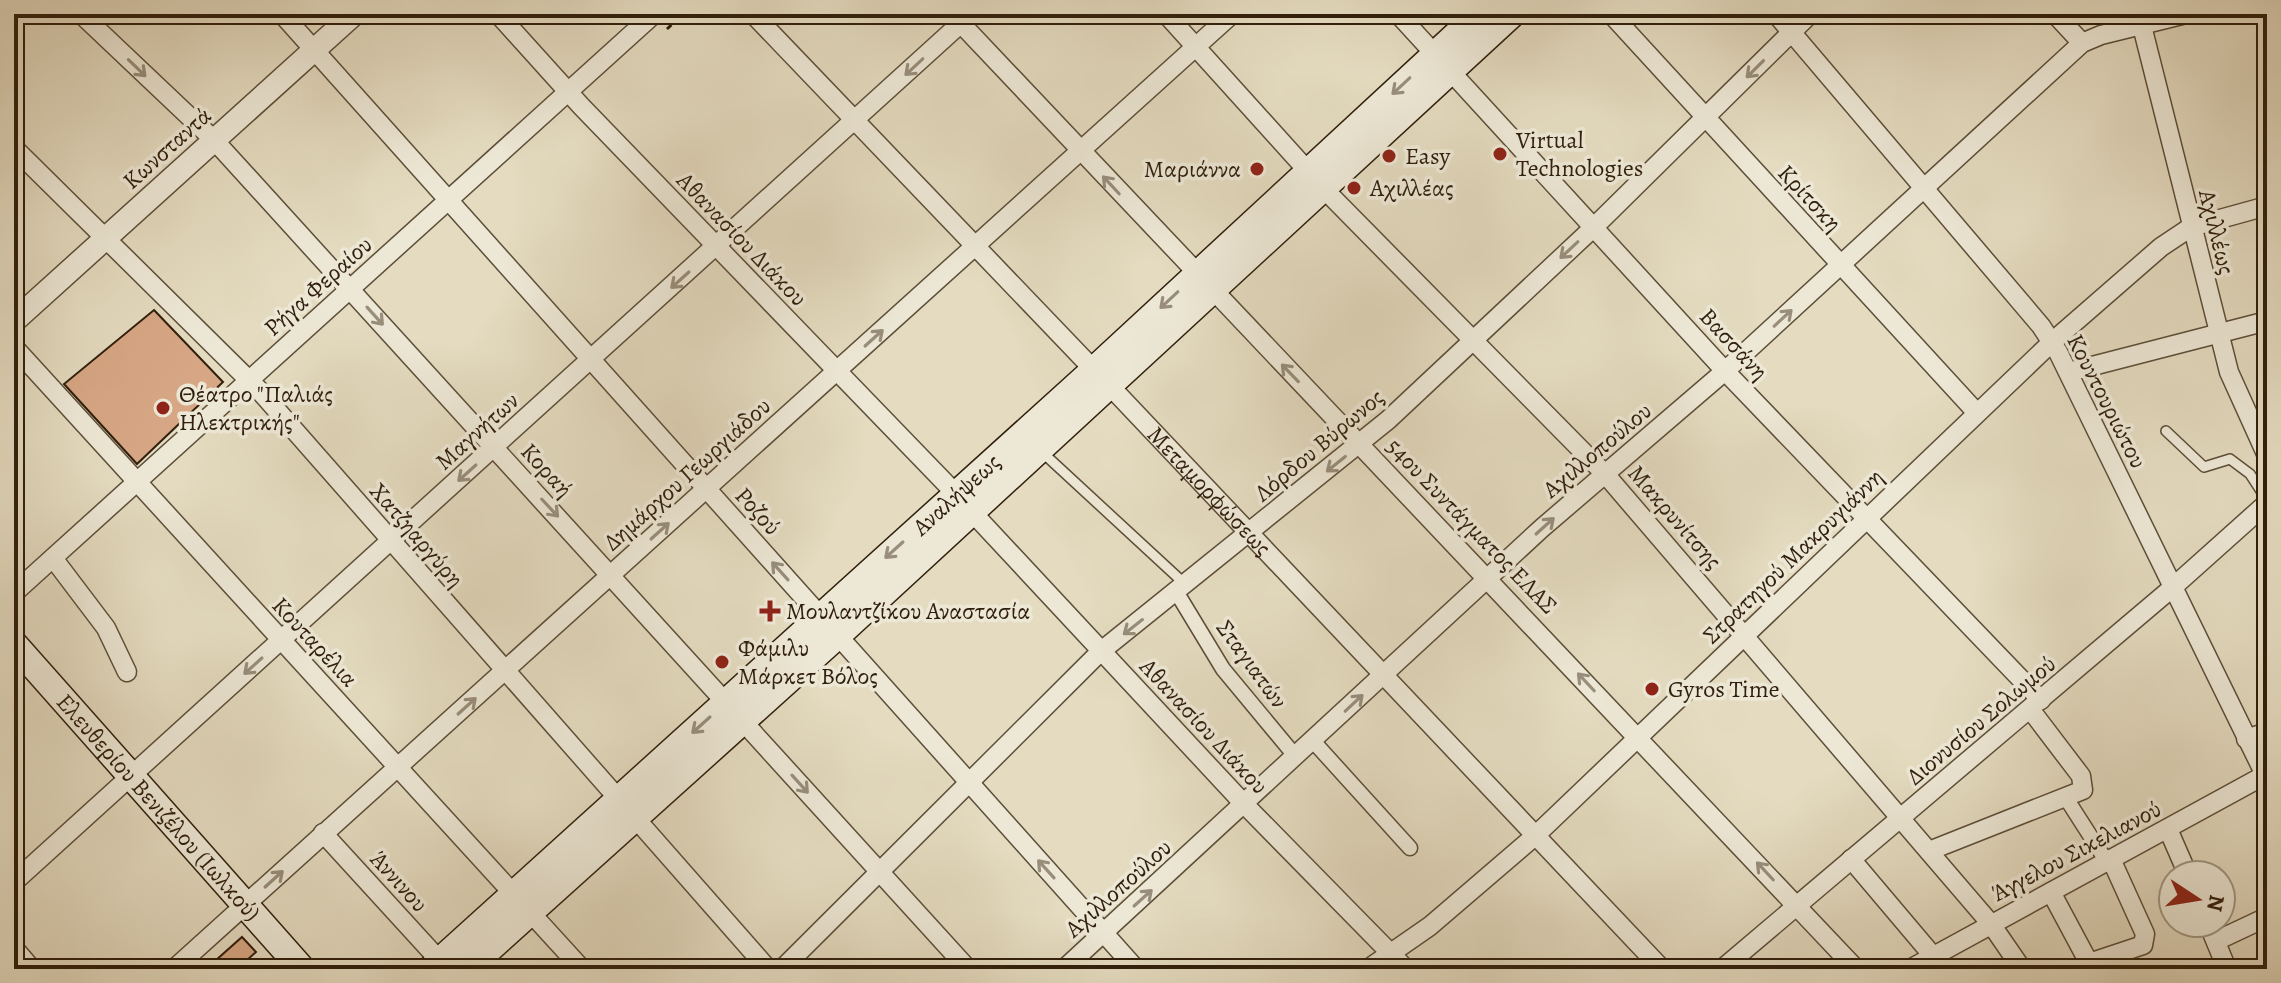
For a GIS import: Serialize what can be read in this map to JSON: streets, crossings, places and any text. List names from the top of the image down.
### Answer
{
  "streets": {
    "main road": ["Αναλήψεως", "Ελευθερίου Βενιζέλου (Ιωλκού)"],
    "street": [
      "Κωνσταντά",
      "Κρίτσκη",
      "Αχιλλέως",
      "Αθανασίου Διάκου",
      "Ρήγα Φεραίου",
      "Βασσάνη",
      "Κουντουριώτου",
      "Μαγνήτων",
      "Λόρδου Βύρωνος",
      "Αχιλλοπούλου",
      "Κοραή",
      "Δημάρχου Γεωργιάδου",
      "Μεταμορφώσεως",
      "Ροζού",
      "Μακρυνίτσης",
      "54ου Συντάγματος ΕΛΑΣ",
      "Χατζηαργύρη",
      "Στρατηγού Μακρυγιάννη",
      "Κουταρέλια",
      "Σταγιατών",
      "Διονυσίου Σολωμού",
      "Άγγελου Σικελιανού",
      "Άννινου"
    ]
  },
  "crossings": [
    ["Κωνσταντά", "Κοραή"],
    ["Κωνσταντά", "Ροζού"],
    ["Κωνσταντά", "Χατζηαργύρη"],
    ["Κρίτσκη", "Λόρδου Βύρωνος"],
    ["Κρίτσκη", "Αχιλλοπούλου"],
    ["Κρίτσκη", "Στρατηγού Μακρυγιάννη"],
    ["Αχιλλέως", "Αχιλλοπούλου"],
    ["Αχιλλέως", "Στρατηγού Μακρυγιάννη"],
    ["Αθανασίου Διάκου", "Ρήγα Φεραίου"],
    ["Αθανασίου Διάκου", "Μαγνήτων"],
    ["Αθανασίου Διάκου", "Λόρδου Βύρωνος"],
    ["Αθανασίου Διάκου", "Αχιλλοπούλου"],
    ["Αθανασίου Διάκου", "Δημάρχου Γεωργιάδου"],
    ["Αθανασίου Διάκου", "Αναλήψεως"],
    ["Αθανασίου Διάκου", "Στρατηγού Μακρυγιάννη"],
    ["Ρήγα Φεραίου", "Κοραή"],
    ["Ρήγα Φεραίου", "Ροζού"],
    ["Ρήγα Φεραίου", "Χατζηαργύρη"],
    ["Ρήγα Φεραίου", "Κουταρέλια"],
    ["Βασσάνη", "Λόρδου Βύρωνος"],
    ["Βασσάνη", "Αχιλλοπούλου"],
    ["Βασσάνη", "Αναλήψεως"],
    ["Βασσάνη", "Στρατηγού Μακρυγιάννη"],
    ["Βασσάνη", "Διονυσίου Σολωμού"],
    ["Κουντουριώτου", "Λόρδου Βύρωνος"],
    ["Κουντουριώτου", "Αχιλλοπούλου"],
    ["Κουντουριώτου", "Στρατηγού Μακρυγιάννη"],
    ["Κουντουριώτου", "Διονυσίου Σολωμού"],
    ["Κουντουριώτου", "Άγγελου Σικελιανού"],
    ["Μαγνήτων", "Κοραή"],
    ["Μαγνήτων", "Μεταμορφώσεως"],
    ["Μαγνήτων", "Ροζού"],
    ["Μαγνήτων", "54ου Συντάγματος ΕΛΑΣ"],
    ["Μαγνήτων", "Χατζηαργύρη"],
    ["Μαγνήτων", "Κουταρέλια"],
    ["Μαγνήτων", "Ελευθερίου Βενιζέλου (Ιωλκού)"],
    ["Λόρδου Βύρωνος", "Κοραή"],
    ["Λόρδου Βύρωνος", "Μεταμορφώσεως"],
    ["Λόρδου Βύρωνος", "Ροζού"],
    ["Λόρδου Βύρωνος", "Μακρυνίτσης"],
    ["Λόρδου Βύρωνος", "54ου Συντάγματος ΕΛΑΣ"],
    ["Λόρδου Βύρωνος", "Σταγιατών"],
    ["Αχιλλοπούλου", "Μεταμορφώσεως"],
    ["Αχιλλοπούλου", "Ροζού"],
    ["Αχιλλοπούλου", "Μακρυνίτσης"],
    ["Αχιλλοπούλου", "54ου Συντάγματος ΕΛΑΣ"],
    ["Αχιλλοπούλου", "Σταγιατών"],
    ["Κοραή", "Δημάρχου Γεωργιάδου"],
    ["Κοραή", "Αναλήψεως"],
    ["Δημάρχου Γεωργιάδου", "Μεταμορφώσεως"],
    ["Δημάρχου Γεωργιάδου", "Ροζού"],
    ["Δημάρχου Γεωργιάδου", "Μακρυνίτσης"],
    ["Δημάρχου Γεωργιάδου", "54ου Συντάγματος ΕΛΑΣ"],
    ["Δημάρχου Γεωργιάδου", "Χατζηαργύρη"],
    ["Δημάρχου Γεωργιάδου", "Κουταρέλια"],
    ["Δημάρχου Γεωργιάδου", "Ελευθερίου Βενιζέλου (Ιωλκού)"],
    ["Δημάρχου Γεωργιάδου", "Άννινου"],
    ["Μεταμορφώσεως", "Αναλήψεως"],
    ["Μεταμορφώσεως", "Στρατηγού Μακρυγιάννη"],
    ["Αναλήψεως", "Ροζού"],
    ["Αναλήψεως", "Μακρυνίτσης"],
    ["Αναλήψεως", "54ου Συντάγματος ΕΛΑΣ"],
    ["Αναλήψεως", "Χατζηαργύρη"],
    ["Αναλήψεως", "Κουταρέλια"],
    ["Αναλήψεως", "Σταγιατών"],
    ["Αναλήψεως", "Άννινου"],
    ["Μακρυνίτσης", "Στρατηγού Μακρυγιάννη"],
    ["Μακρυνίτσης", "Διονυσίου Σολωμού"],
    ["Μακρυνίτσης", "Άγγελου Σικελιανού"],
    ["54ου Συντάγματος ΕΛΑΣ", "Στρατηγού Μακρυγιάννη"],
    ["54ου Συντάγματος ΕΛΑΣ", "Διονυσίου Σολωμού"]
  ],
  "one_way": [
    "Μαγνήτων",
    "Λόρδου Βύρωνος",
    "Αχιλλοπούλου",
    "Κοραή",
    "Δημάρχου Γεωργιάδου",
    "54ου Συντάγματος ΕΛΑΣ"
  ],
  "places": {
    "other": [
      "Virtual Technologies",
      "Easy",
      "Μαριάννα",
      "Αχιλλέας",
      "Θέατρο \"Παλιάς Ηλεκτρικής\"",
      "Φάμιλυ Μάρκετ Βόλος",
      "Gyros Time"
    ],
    "health": ["Μουλαντζίκου Αναστασία"]
  },
  "north": "right"
}
